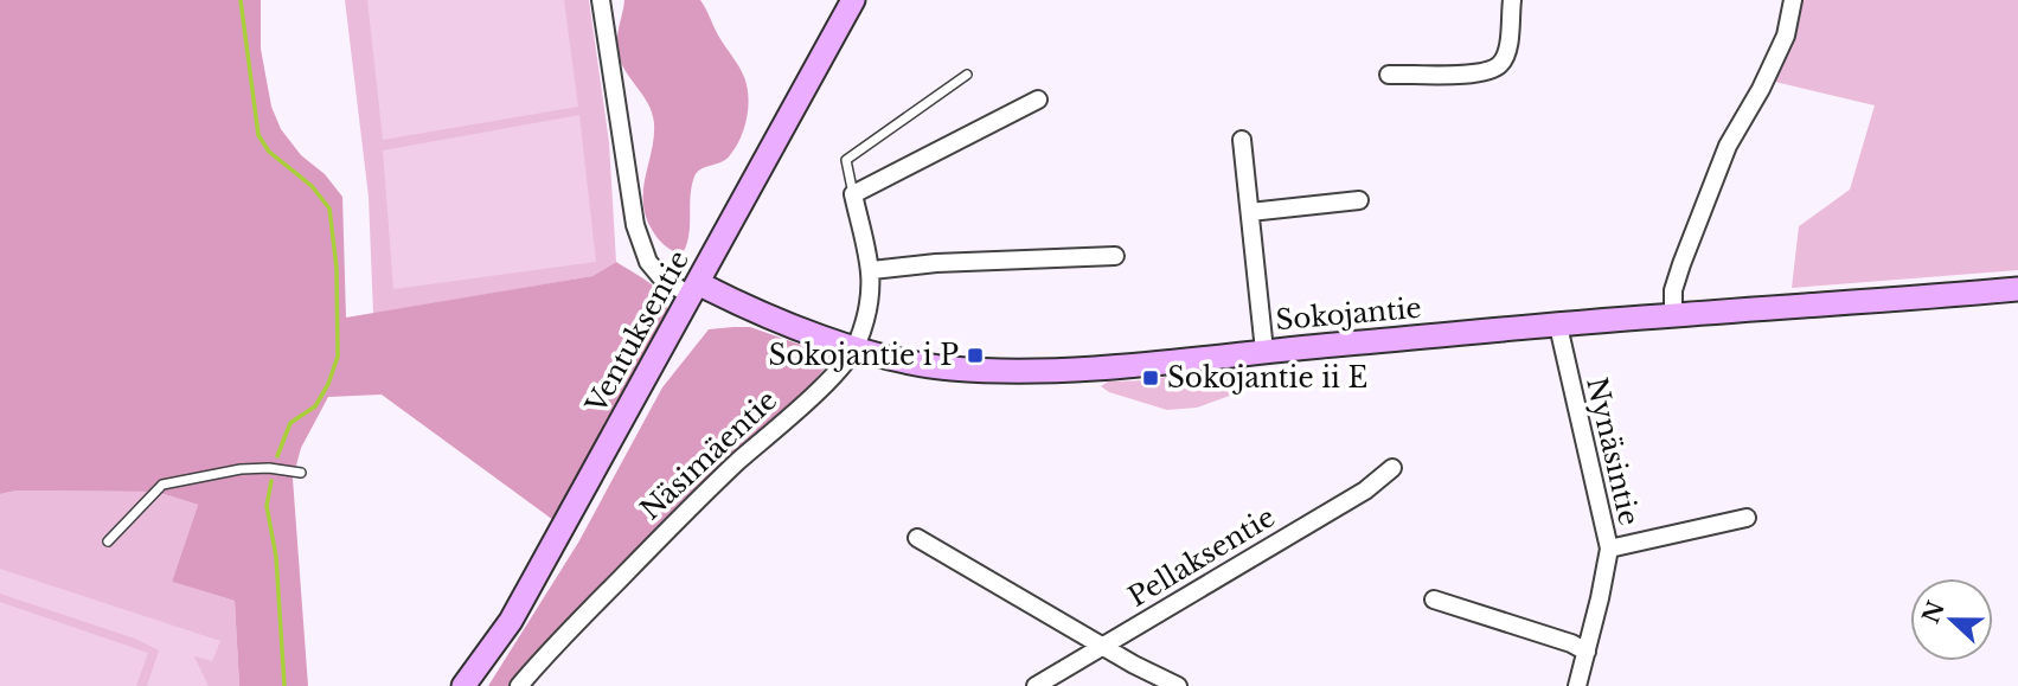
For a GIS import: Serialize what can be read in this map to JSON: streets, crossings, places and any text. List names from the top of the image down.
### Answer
{
  "streets": {
    "street": [
      "Sokojantie",
      "Ventuksentie",
      "Nynäsintie",
      "Näsimäentie",
      "Pellaksentie"
    ]
  },
  "crossings": [
    ["Sokojantie", "Ventuksentie"],
    ["Sokojantie", "Nynäsintie"],
    ["Sokojantie", "Näsimäentie"]
  ],
  "places": {
    "transit": ["Sokojantie i P", "Sokojantie ii E"]
  },
  "north": "left"
}
